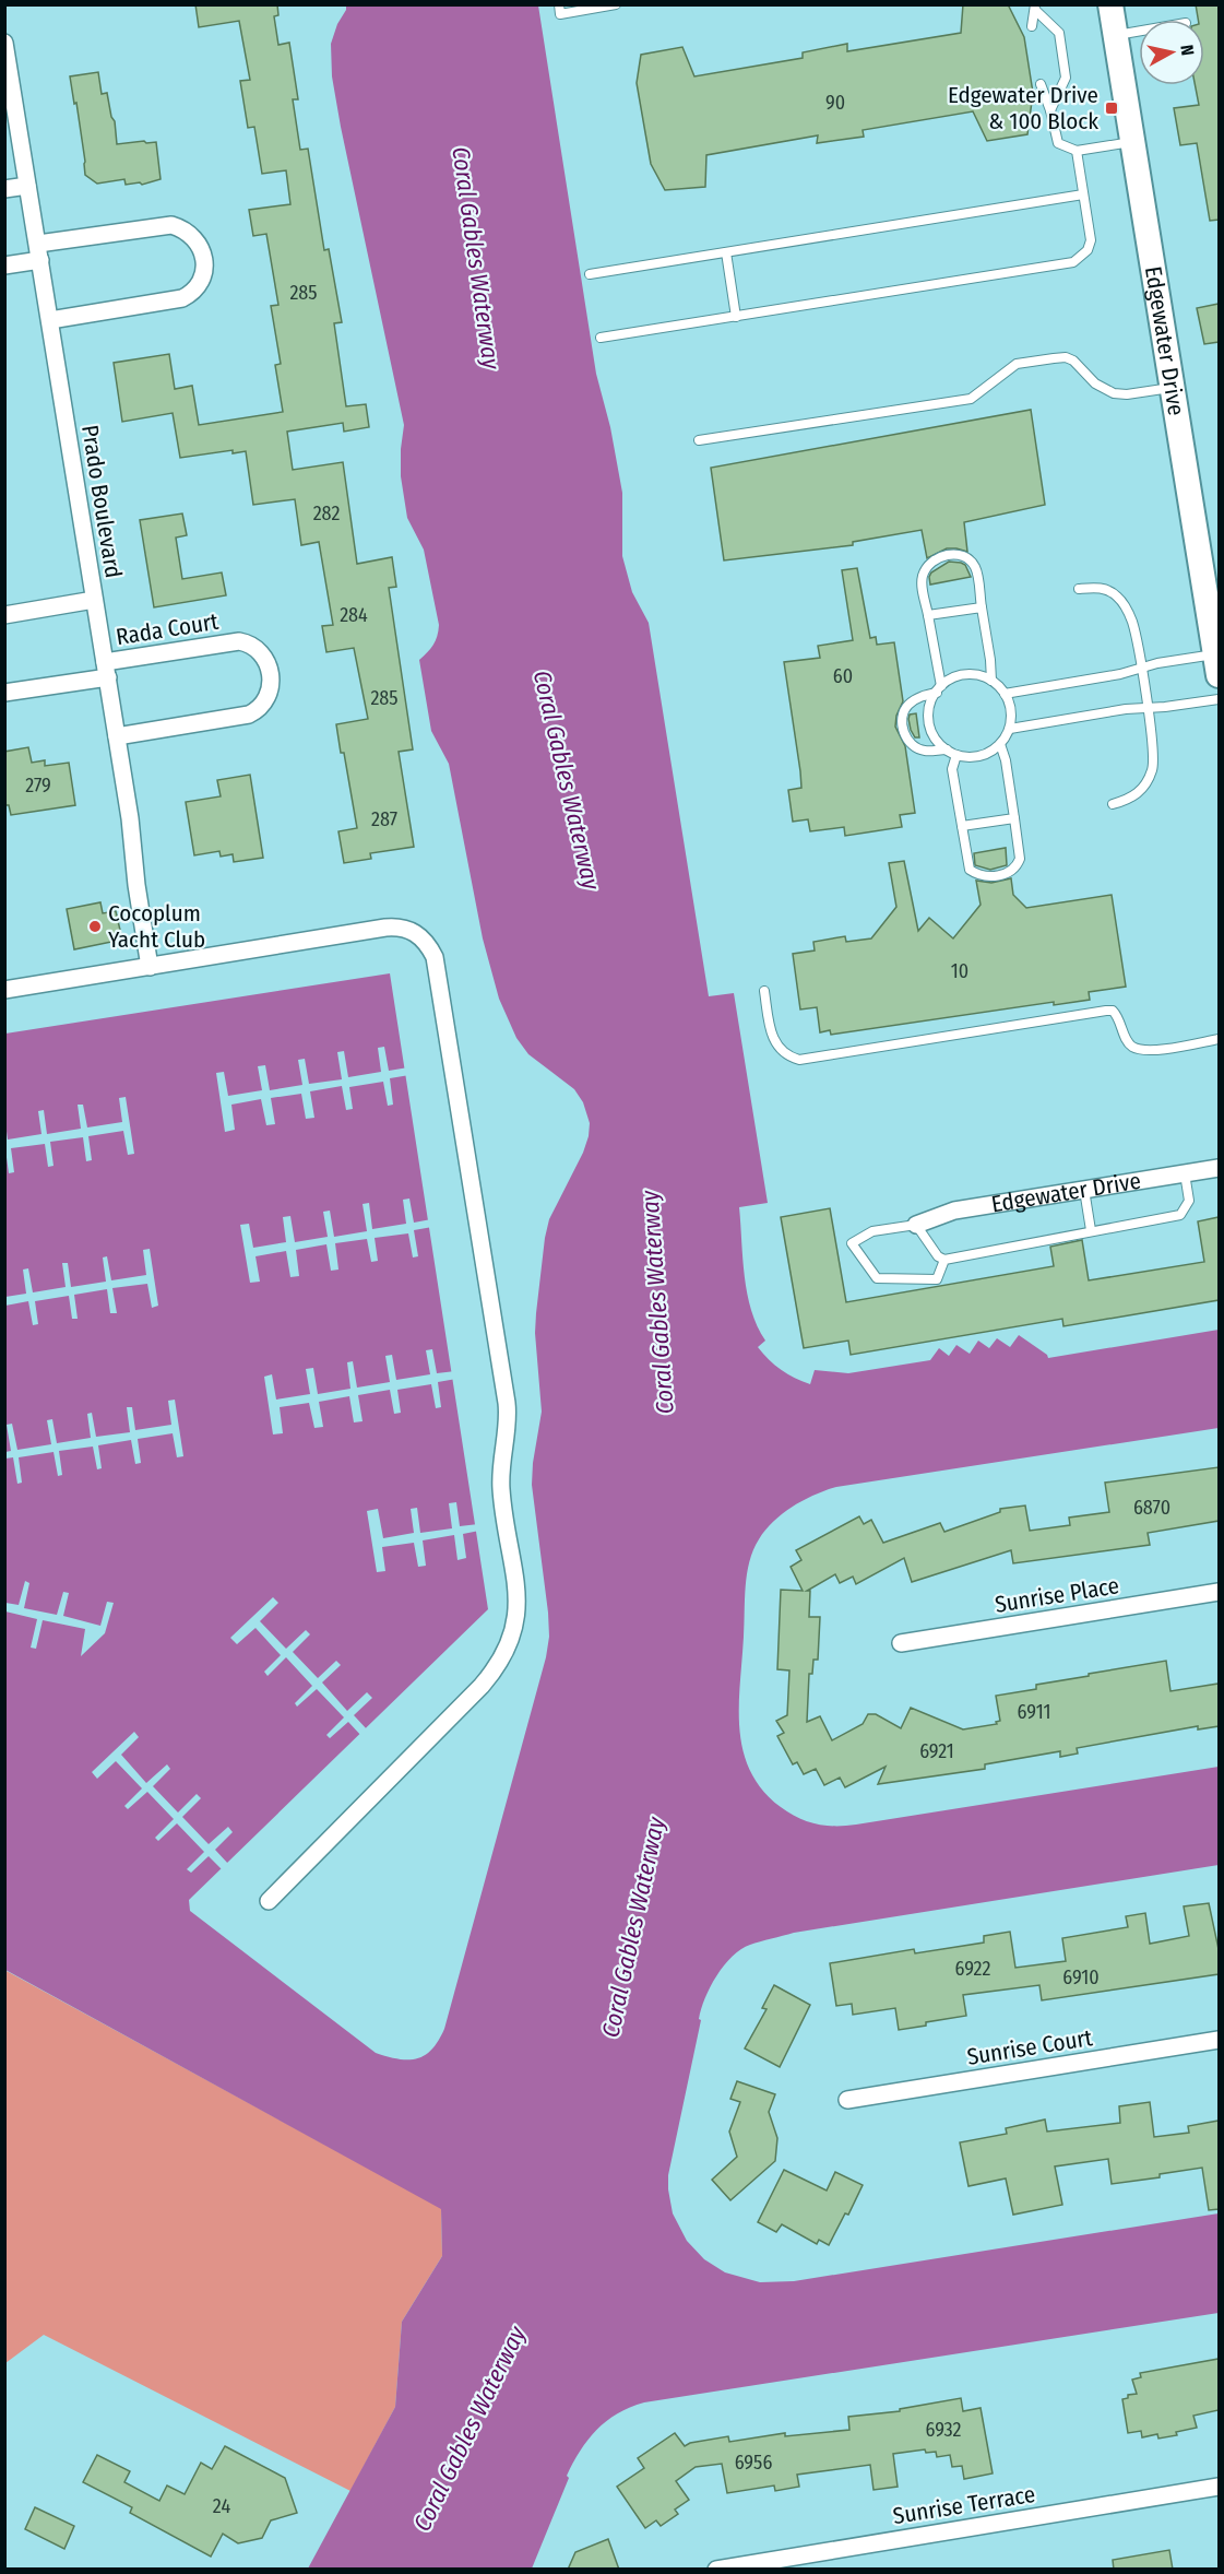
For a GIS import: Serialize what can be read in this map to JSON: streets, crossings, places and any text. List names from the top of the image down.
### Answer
{
  "streets": {
    "street": [
      "Edgewater Drive",
      "Prado Boulevard",
      "Rada Court",
      "Sunrise Place",
      "Sunrise Court",
      "Sunrise Terrace"
    ]
  },
  "crossings": [
    ["Prado Boulevard", "Rada Court"]
  ],
  "water": ["Coral Gables Waterway"],
  "places": {
    "transit": ["Edgewater Drive & 100 Block"],
    "other": ["Cocoplum Yacht Club"]
  },
  "house_numbers": [
    "90",
    "285",
    "282",
    "284",
    "60",
    "285",
    "279",
    "287",
    "10",
    "6870",
    "6911",
    "6921",
    "6922",
    "6910",
    "6932",
    "6956",
    "24"
  ],
  "north": "right"
}
